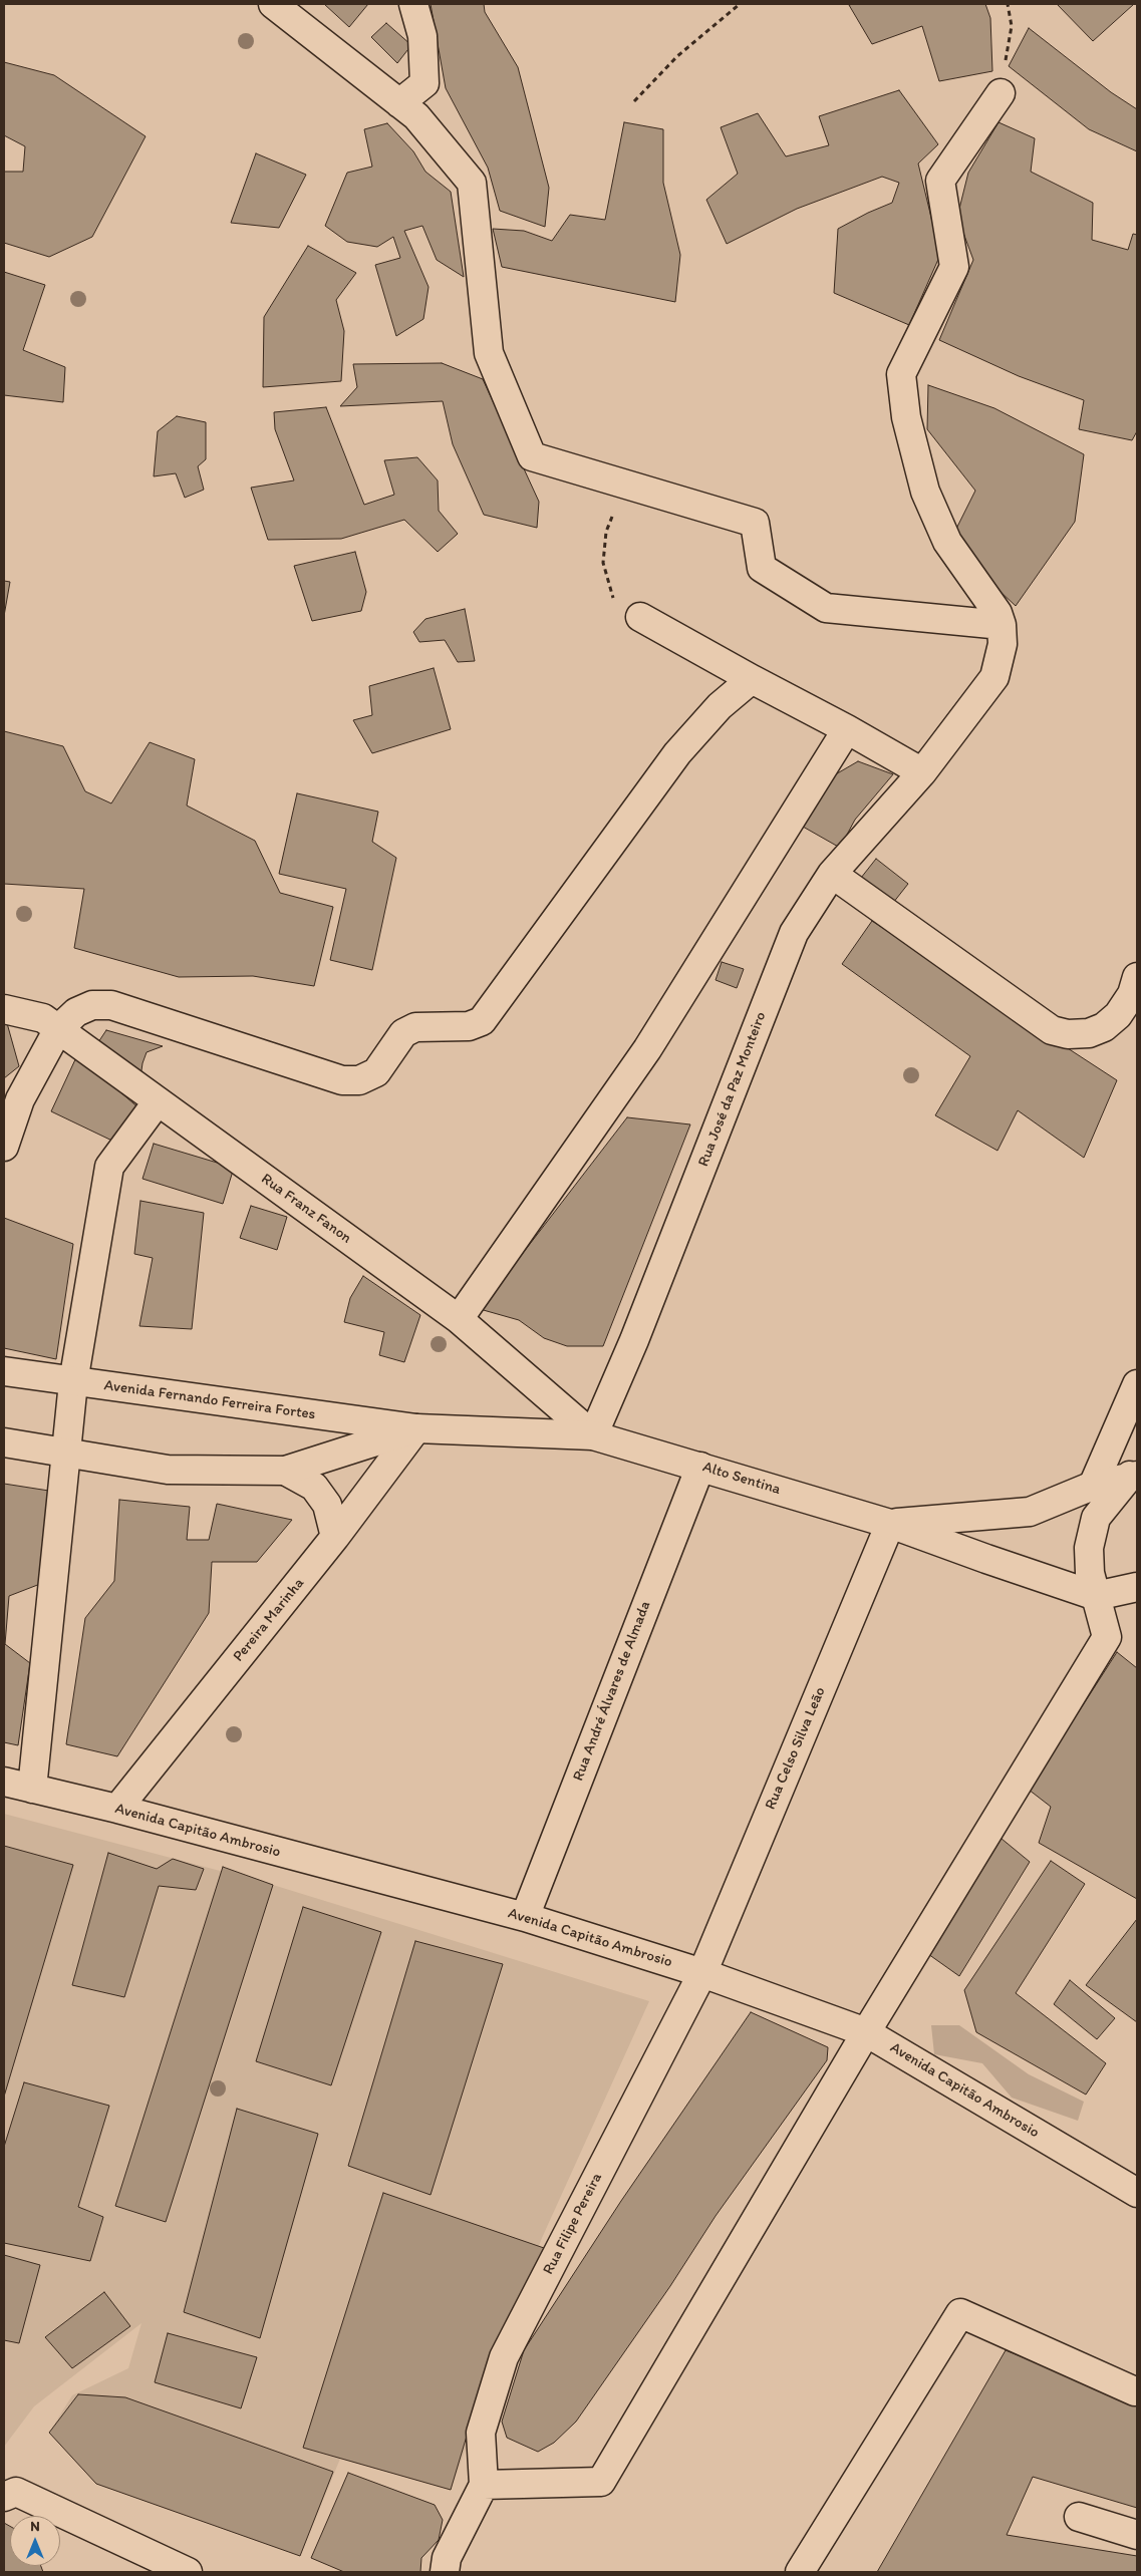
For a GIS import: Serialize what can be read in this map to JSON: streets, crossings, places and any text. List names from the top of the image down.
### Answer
{
  "streets": {
    "street": [
      "Rua José da Paz Monteiro",
      "Rua Franz Fanon",
      "Avenida Fernando Ferreira Fortes",
      "Alto Sentina",
      "Pereira Marinha",
      "Rua André Álvares de Almada",
      "Rua Celso Silva Leão",
      "Avenida Capitão Ambrosio",
      "Rua Filipe Pereira"
    ]
  },
  "crossings": [
    ["Rua José da Paz Monteiro", "Rua Franz Fanon"],
    ["Rua José da Paz Monteiro", "Avenida Fernando Ferreira Fortes"],
    ["Rua José da Paz Monteiro", "Alto Sentina"],
    ["Rua Franz Fanon", "Avenida Fernando Ferreira Fortes"],
    ["Rua Franz Fanon", "Alto Sentina"],
    ["Avenida Fernando Ferreira Fortes", "Alto Sentina"],
    ["Avenida Fernando Ferreira Fortes", "Pereira Marinha"],
    ["Alto Sentina", "Rua André Álvares de Almada"],
    ["Alto Sentina", "Rua Celso Silva Leão"],
    ["Pereira Marinha", "Avenida Capitão Ambrosio"],
    ["Rua André Álvares de Almada", "Avenida Capitão Ambrosio"],
    ["Rua Celso Silva Leão", "Avenida Capitão Ambrosio"],
    ["Rua Celso Silva Leão", "Rua Filipe Pereira"],
    ["Avenida Capitão Ambrosio", "Rua Filipe Pereira"]
  ],
  "north": "top"
}
